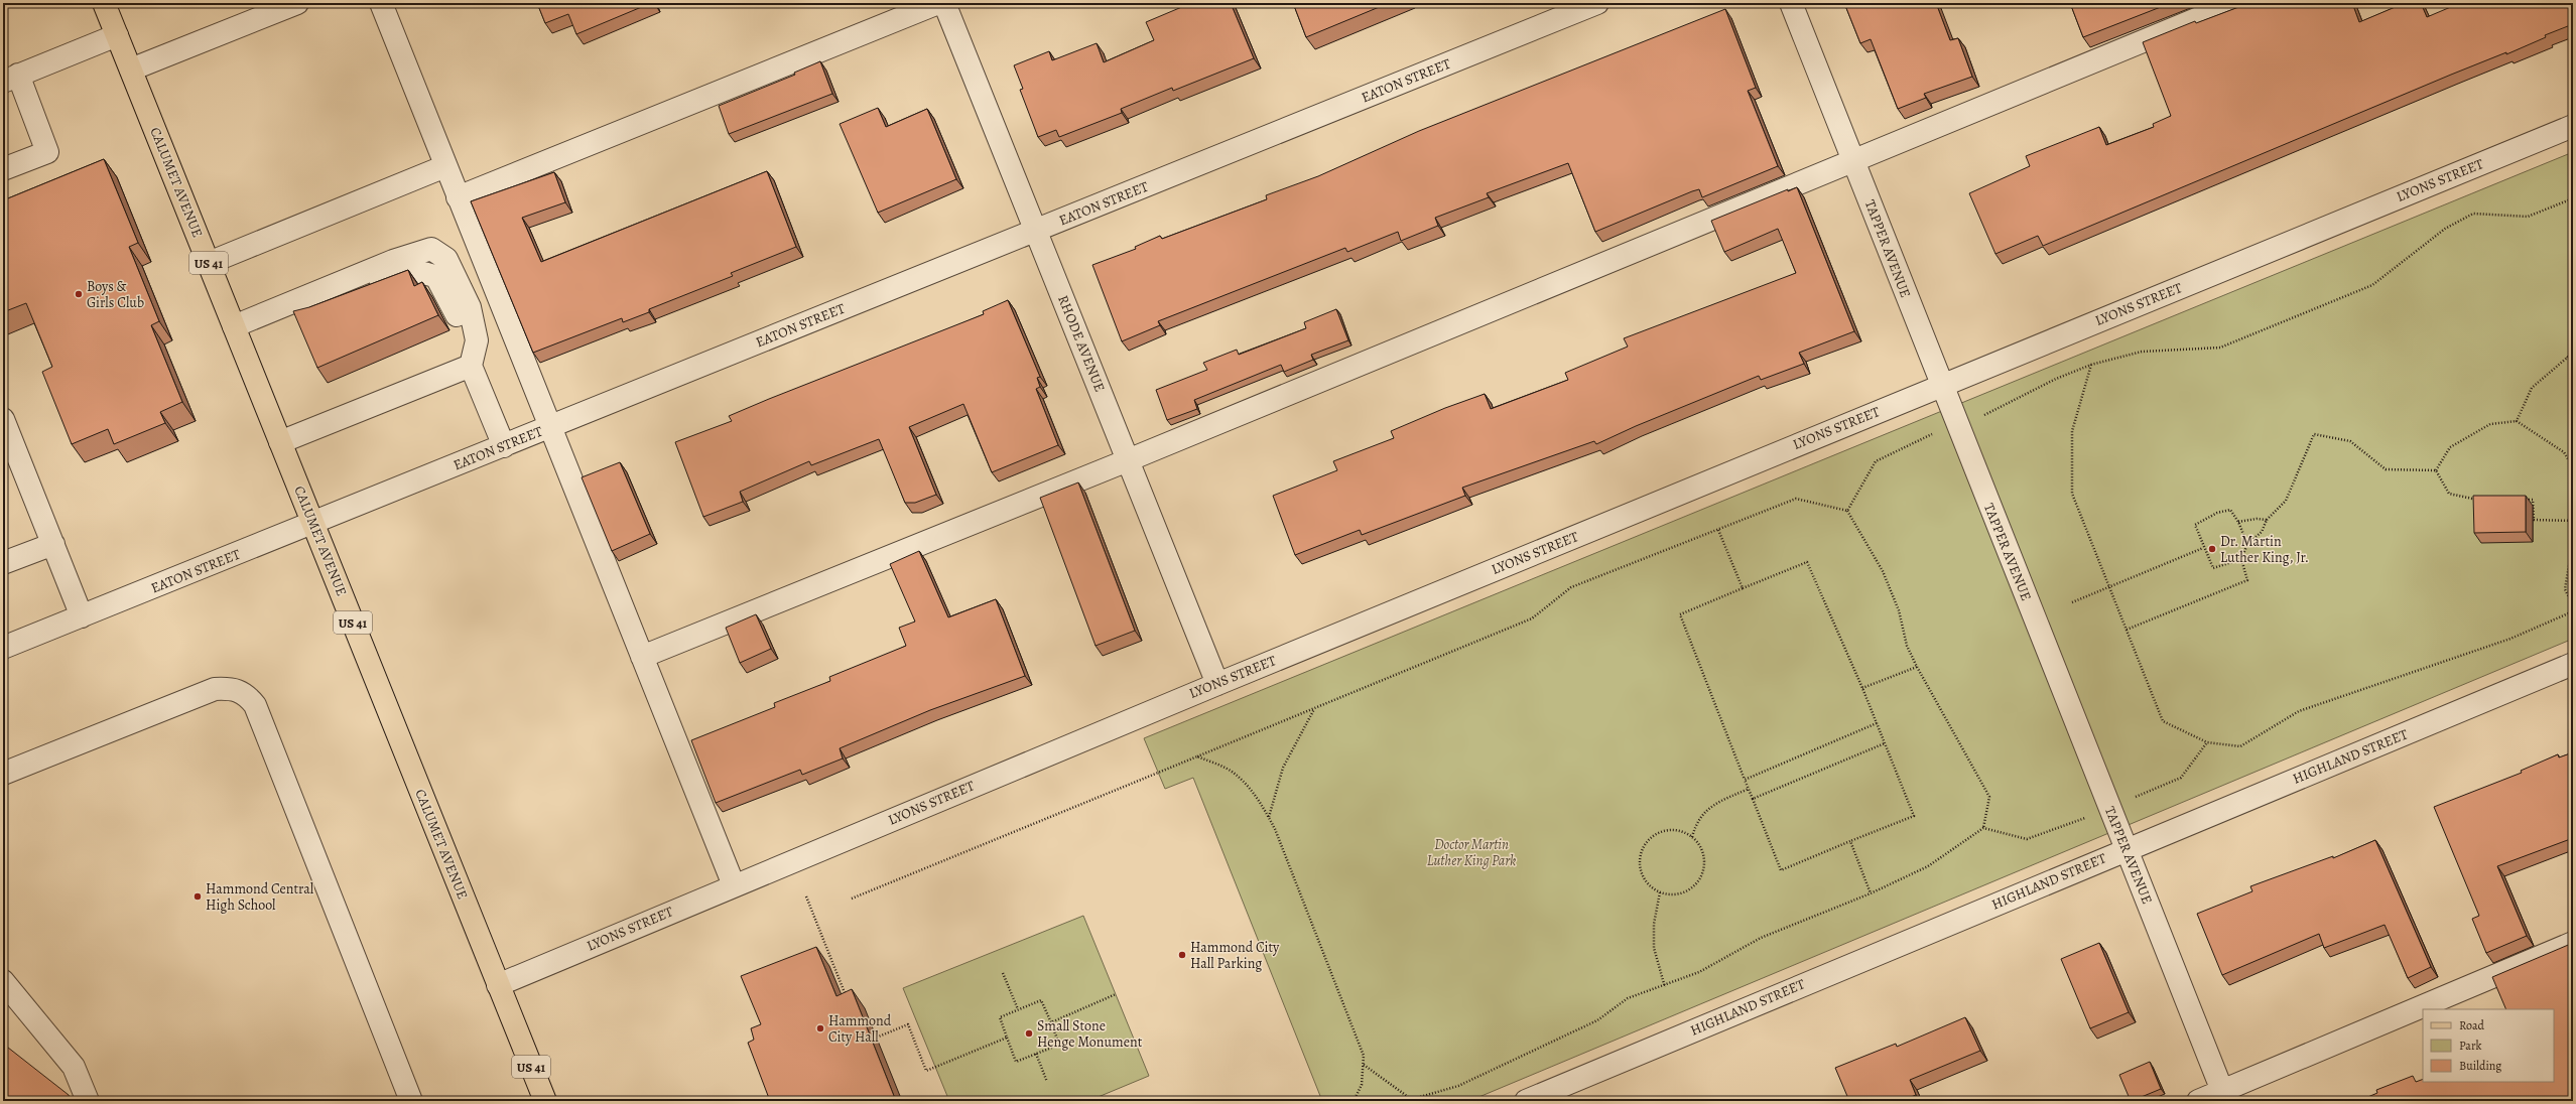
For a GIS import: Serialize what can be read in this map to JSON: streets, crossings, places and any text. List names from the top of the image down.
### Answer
{
  "streets": {
    "main road": ["CALUMET AVENUE", "US 41"],
    "street": [
      "EATON STREET",
      "LYONS STREET",
      "TAPPER AVENUE",
      "RHODE AVENUE",
      "HIGHLAND STREET"
    ]
  },
  "crossings": [
    ["EATON STREET", "CALUMET AVENUE"],
    ["EATON STREET", "RHODE AVENUE"],
    ["LYONS STREET", "CALUMET AVENUE"],
    ["LYONS STREET", "TAPPER AVENUE"],
    ["LYONS STREET", "RHODE AVENUE"],
    ["TAPPER AVENUE", "HIGHLAND STREET"]
  ],
  "parks": ["Doctor Martin Luther King Park"],
  "places": [
    "Boys & Girls Club",
    "Dr. Martin Luther King, Jr.",
    "Hammond Central High School",
    "Hammond City Hall Parking",
    "Hammond City Hall",
    "Small Stone Henge Monument"
  ],
  "legend": ["Road", "Park", "Building"]
}
